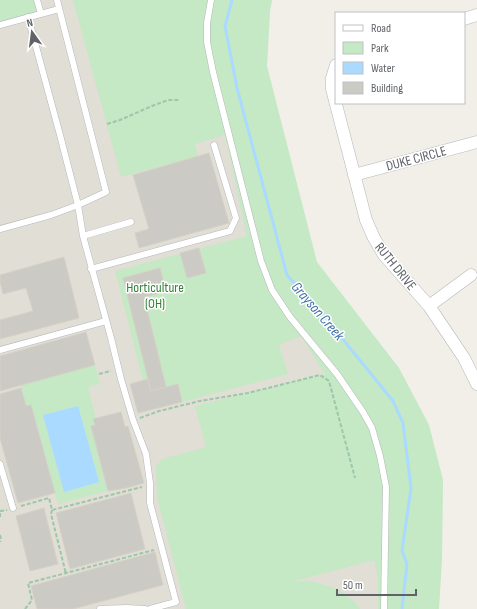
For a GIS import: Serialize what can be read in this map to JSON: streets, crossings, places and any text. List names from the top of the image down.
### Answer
{
  "streets": {
    "street": ["DUKE CIRCLE", "RUTH DRIVE"]
  },
  "crossings": [
    ["DUKE CIRCLE", "RUTH DRIVE"]
  ],
  "water": ["Grayson Creek"],
  "parks": ["Horticulture (OH)"],
  "legend": [
    "Road",
    "Park",
    "Water",
    "Building"
  ],
  "scale_bar": "50 m",
  "north": "top"
}
